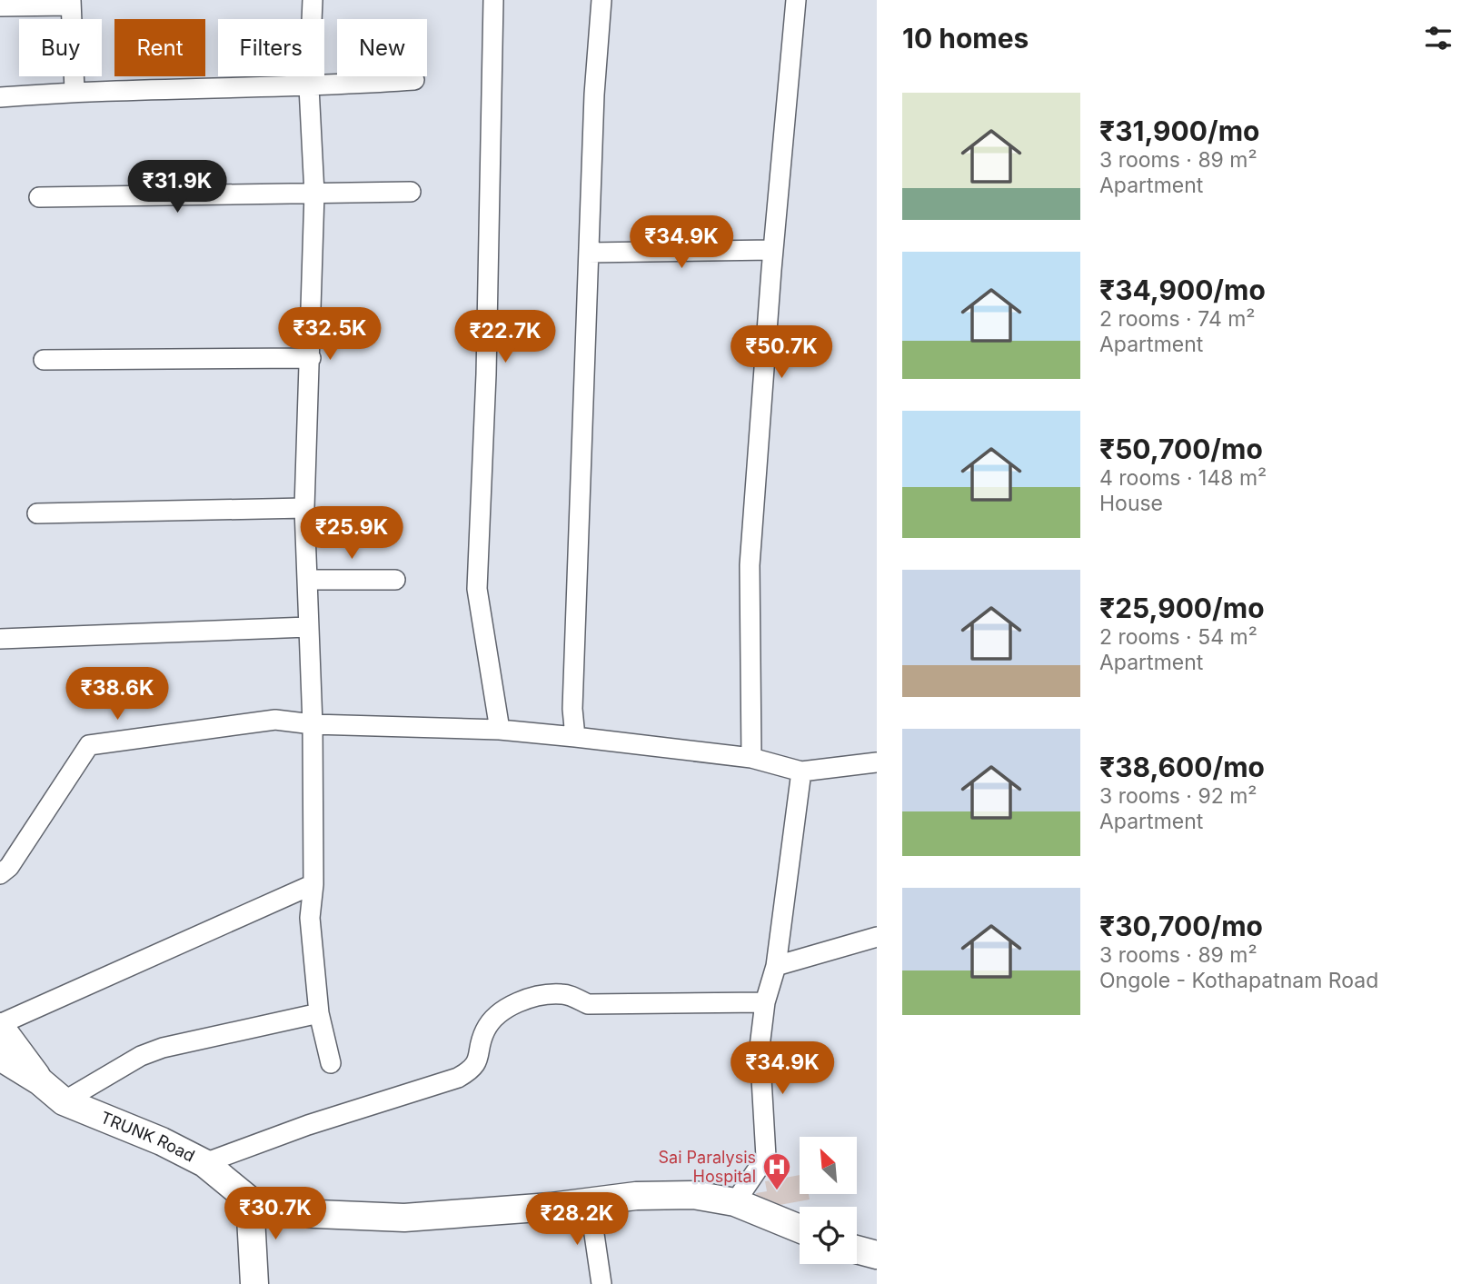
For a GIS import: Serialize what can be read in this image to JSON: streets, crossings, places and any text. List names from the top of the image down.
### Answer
{
  "streets": {
    "main road": ["TRUNK Road"]
  },
  "places": {
    "hospital": ["Sai Paralysis Hospital"]
  },
  "north": "top left",
  "page": {
    "heading": "10 homes",
    "chip": [
      "Buy",
      "Rent",
      "Filters",
      "New"
    ],
    "list": [
      {
        "name": "₹31,900/mo",
        "note": "3 rooms · 89 m² · Apartment"
      },
      {
        "name": "₹34,900/mo",
        "note": "2 rooms · 74 m² · Apartment"
      },
      {
        "name": "₹50,700/mo",
        "note": "4 rooms · 148 m² · House"
      },
      {
        "name": "₹25,900/mo",
        "note": "2 rooms · 54 m² · Apartment"
      },
      {
        "name": "₹38,600/mo",
        "note": "3 rooms · 92 m² · Apartment"
      },
      {
        "name": "₹30,700/mo",
        "note": "3 rooms · 89 m² · Ongole - Kothapatnam Road"
      }
    ],
    "price": [
      "₹31.9K",
      "₹34.9K",
      "₹32.5K",
      "₹22.7K",
      "₹50.7K",
      "₹25.9K",
      "₹38.6K",
      "₹34.9K",
      "₹30.7K",
      "₹28.2K"
    ]
  }
}
